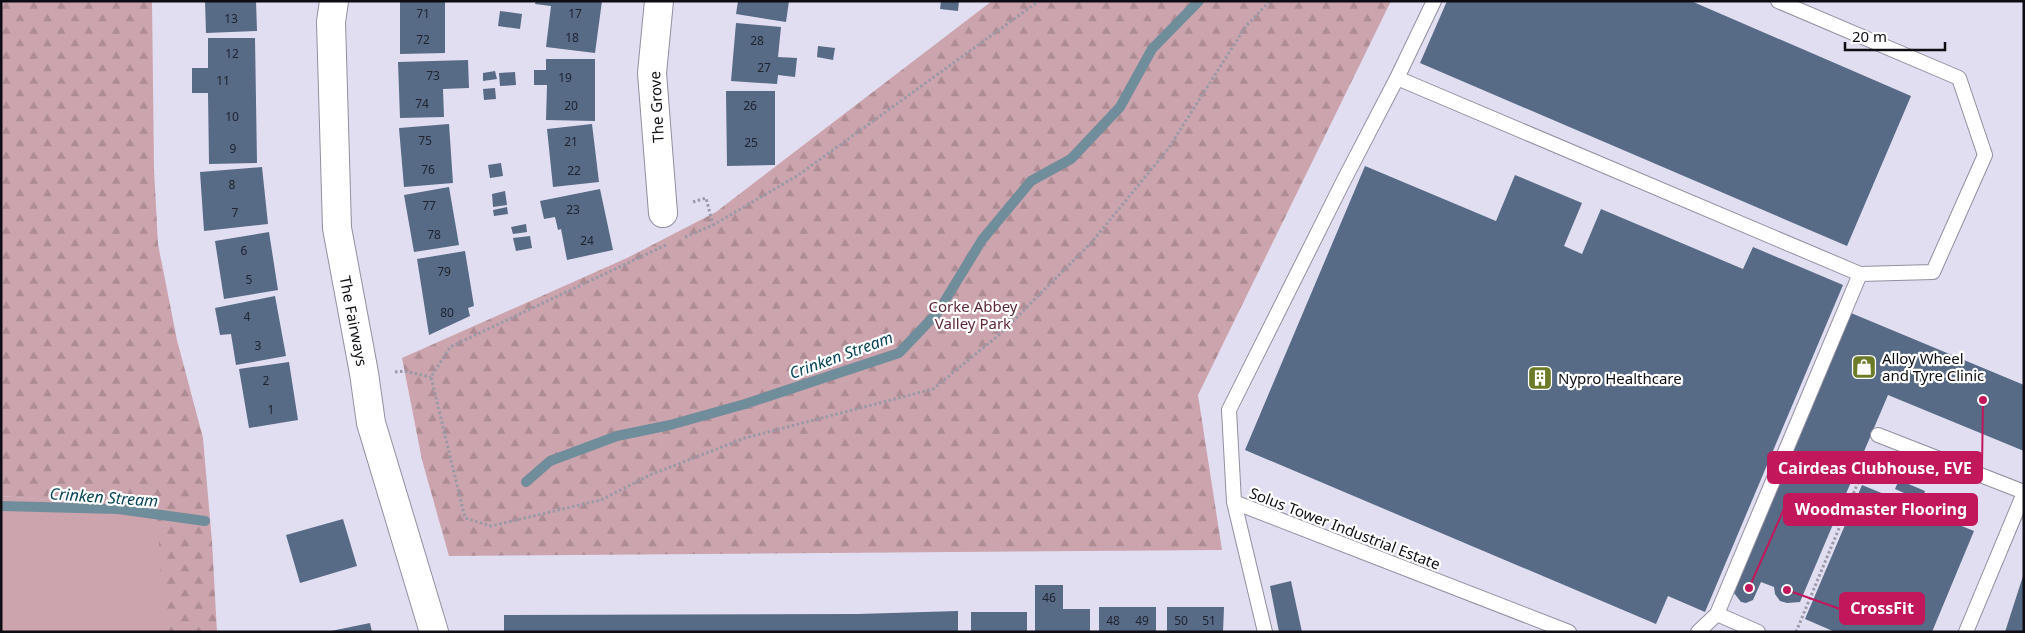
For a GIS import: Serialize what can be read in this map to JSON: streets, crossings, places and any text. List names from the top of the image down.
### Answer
{
  "streets": {
    "street": ["The Grove", "The Fairways"],
    "lane": ["Solus Tower Industrial Estate"]
  },
  "water": ["Crinken Stream"],
  "parks": ["Corke Abbey Valley Park"],
  "places": {
    "shop": ["Alloy Wheel and Tyre Clinic"],
    "building": ["Nypro Healthcare"],
    "other": ["Cairdeas Clubhouse, EVE", "Woodmaster Flooring", "CrossFit"]
  },
  "house_numbers": [
    "71",
    "17",
    "13",
    "18",
    "72",
    "28",
    "12",
    "27",
    "73",
    "19",
    "11",
    "74",
    "20",
    "26",
    "10",
    "75",
    "21",
    "25",
    "9",
    "76",
    "22",
    "8",
    "77",
    "23",
    "7",
    "78",
    "24",
    "6",
    "79",
    "5",
    "80",
    "4",
    "3",
    "2",
    "1",
    "46",
    "48",
    "49",
    "50",
    "51"
  ],
  "scale_bar": "20 m"
}
